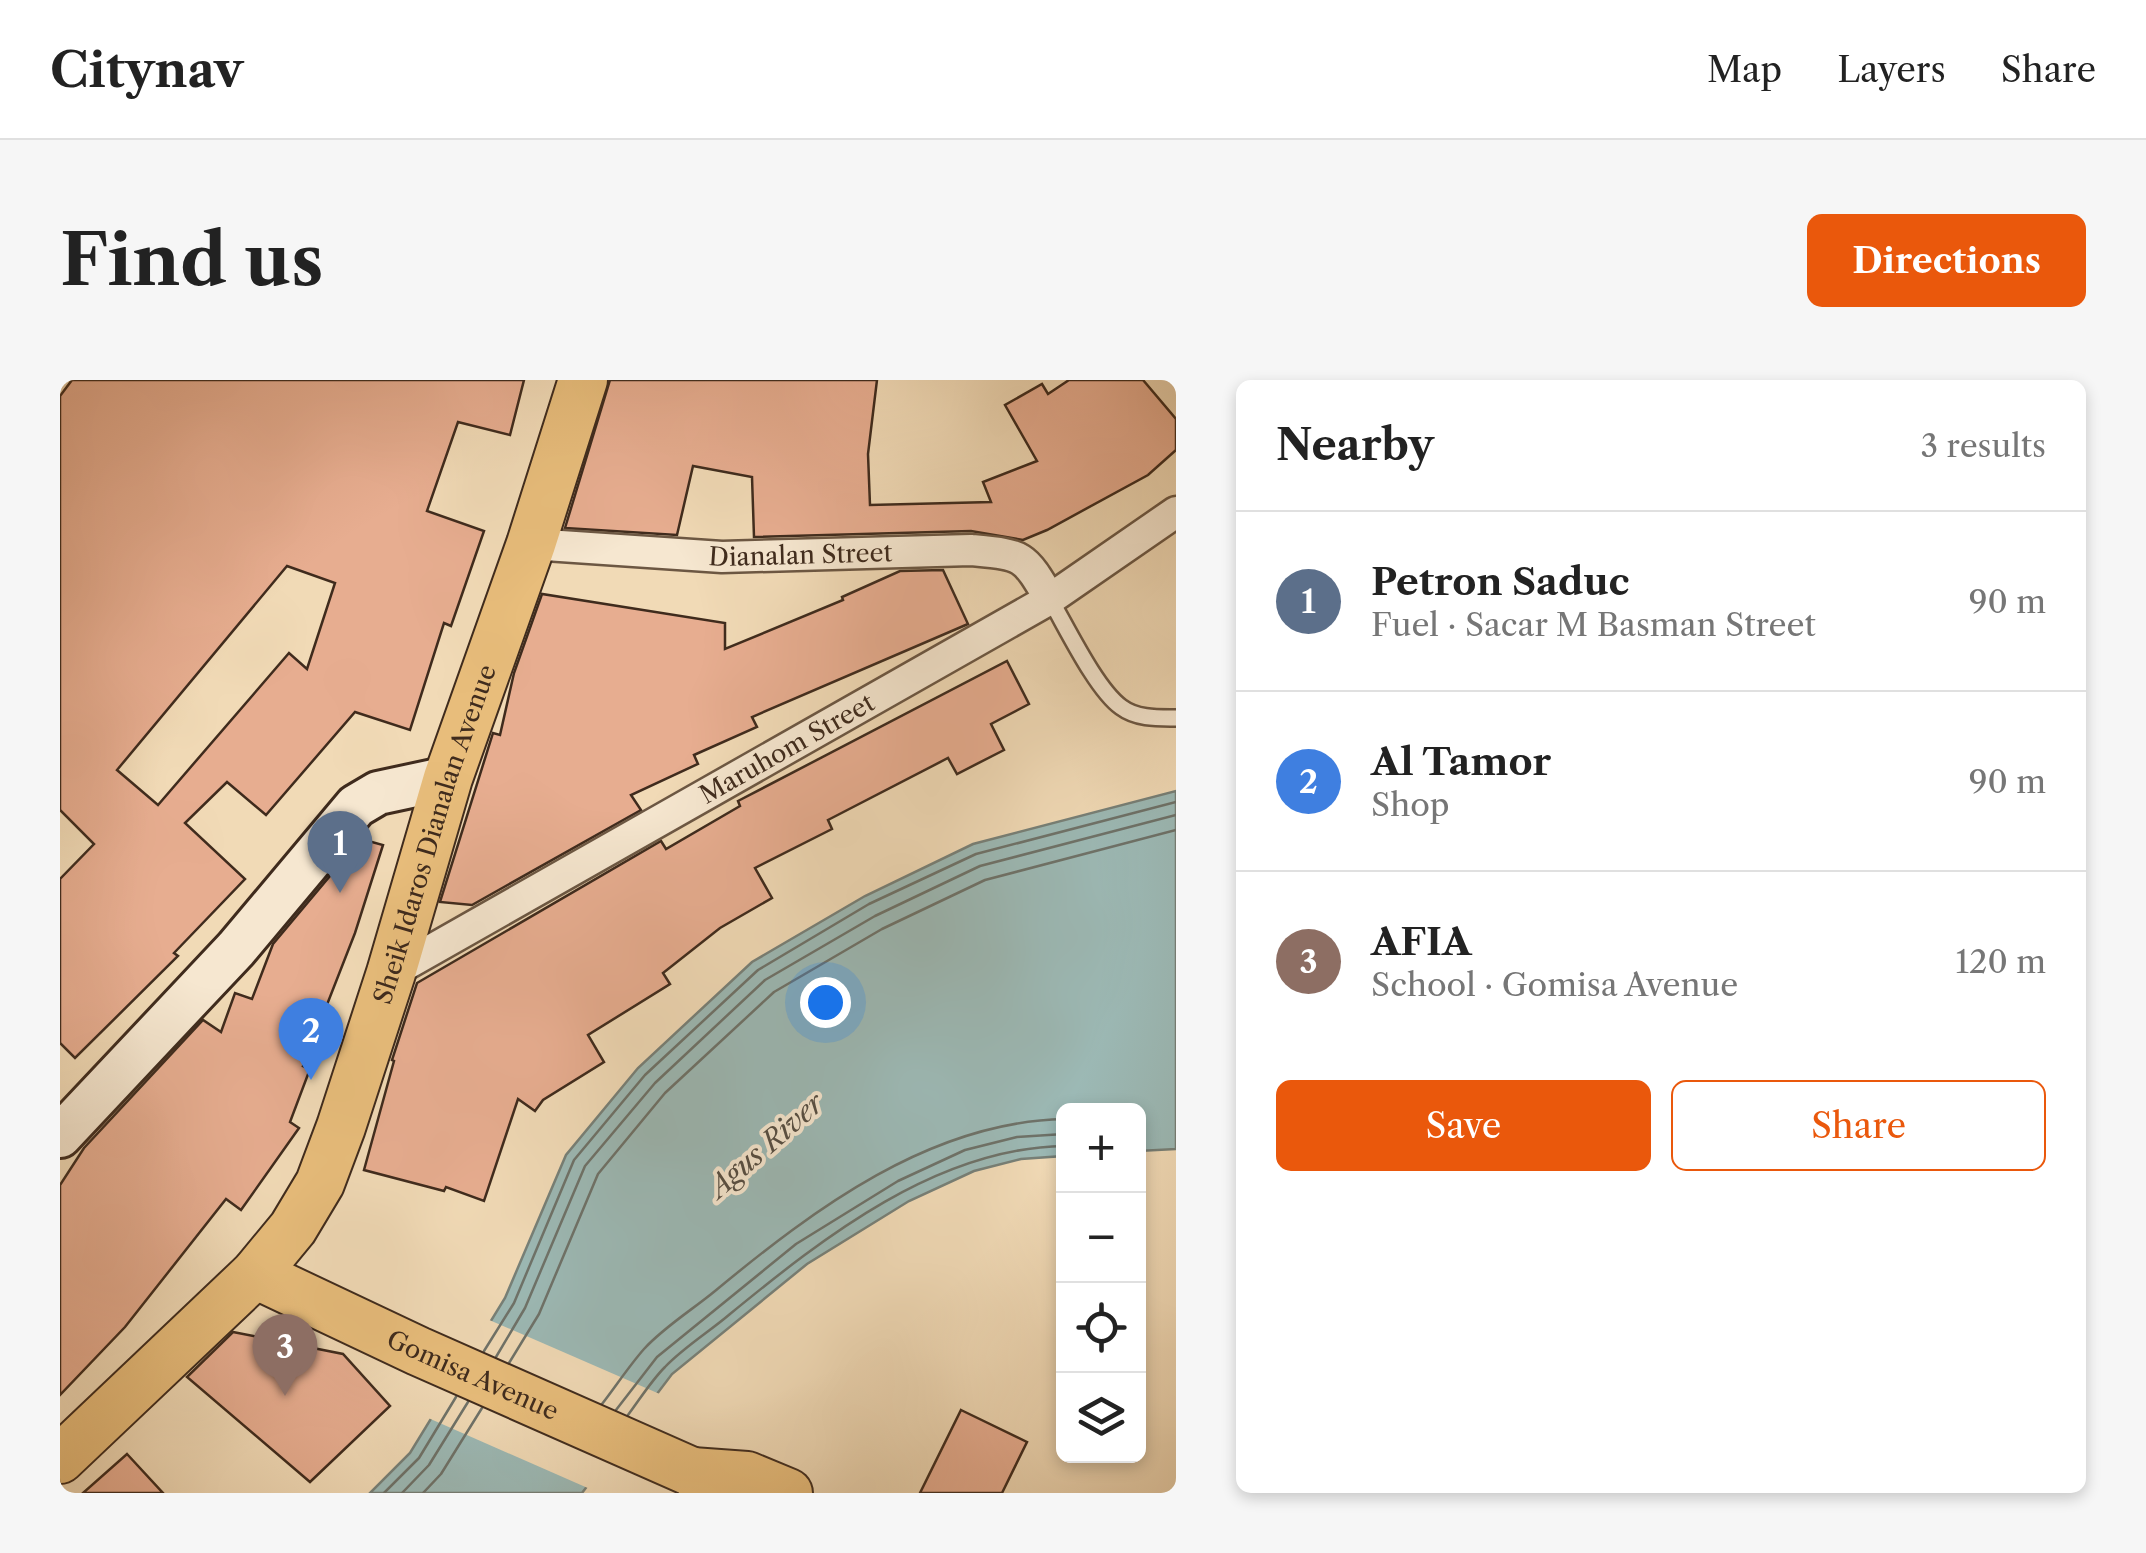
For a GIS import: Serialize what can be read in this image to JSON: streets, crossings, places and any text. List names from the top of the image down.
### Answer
{
  "streets": {
    "main road": ["Sheik Idaros Dianalan Avenue", "Gomisa Avenue"],
    "street": ["Dianalan Street", "Maruhom Street"]
  },
  "crossings": [
    ["Dianalan Street", "Maruhom Street"],
    ["Dianalan Street", "Sheik Idaros Dianalan Avenue"],
    ["Maruhom Street", "Sheik Idaros Dianalan Avenue"],
    ["Sheik Idaros Dianalan Avenue", "Gomisa Avenue"]
  ],
  "water": ["Agus River"],
  "page": {
    "header": "Citynav",
    "nav": ["Map", "Layers", "Share"],
    "buttons": [
      "Directions",
      ["Save", "Share"]
    ],
    "title": "Find us",
    "heading": ["Nearby", "3 results"],
    "list": [
      {
        "mark": "1",
        "name": "Petron Saduc",
        "note": "Fuel · Sacar M Basman Street",
        "value": "90 m"
      },
      {
        "mark": "2",
        "name": "Al Tamor",
        "note": "Shop",
        "value": "90 m"
      },
      {
        "mark": "3",
        "name": "AFIA",
        "note": "School · Gomisa Avenue",
        "value": "120 m"
      }
    ],
    "pins": ["1", "2", "3"],
    "map_buttons": ["+", "−"]
  }
}
